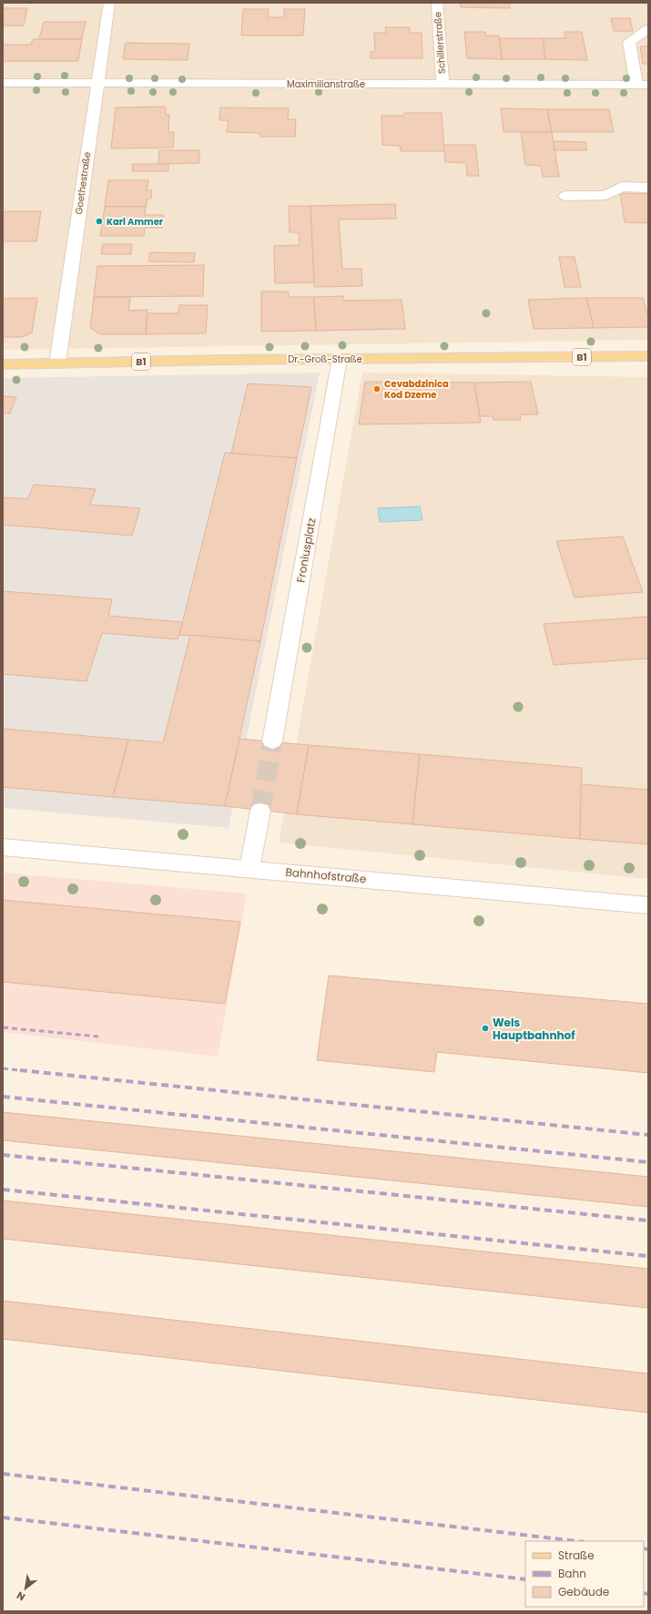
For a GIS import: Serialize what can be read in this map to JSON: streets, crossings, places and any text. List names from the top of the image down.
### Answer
{
  "streets": {
    "main road": ["B1", "Dr.-Groß-Straße"],
    "street": [
      "Schillerstraße",
      "Maximilianstraße",
      "Goethestraße",
      "Froniusplatz",
      "Bahnhofstraße"
    ]
  },
  "crossings": [
    ["Schillerstraße", "Maximilianstraße"],
    ["Maximilianstraße", "Goethestraße"],
    ["Goethestraße", "Dr.-Groß-Straße"],
    ["Dr.-Groß-Straße", "Froniusplatz"]
  ],
  "places": ["Karl Ammer", "Cevabdzinica Kod Dzeme", "Wels Hauptbahnhof"],
  "legend": ["Straße", "Bahn", "Gebäude"],
  "north": "bottom left"
}
